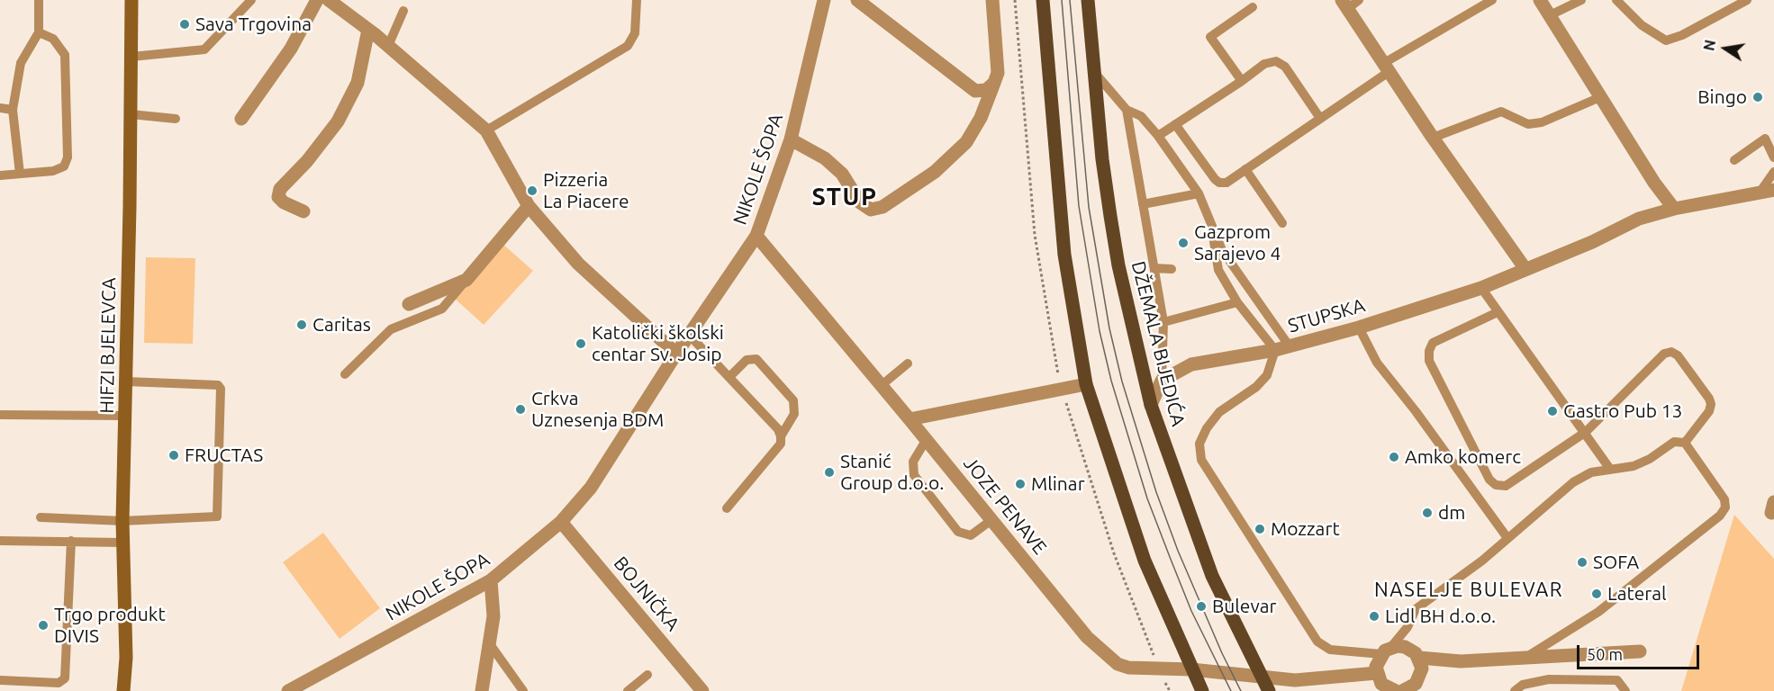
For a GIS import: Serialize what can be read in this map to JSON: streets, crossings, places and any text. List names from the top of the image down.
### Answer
{
  "streets": {
    "main road": ["DŽEMALA BIJEDIĆA", "HIFZI BJELEVCA"],
    "street": [
      "NIKOLE ŠOPA",
      "STUPSKA",
      "JOZE PENAVE",
      "BOJNIČKA"
    ]
  },
  "crossings": [
    ["NIKOLE ŠOPA", "JOZE PENAVE"],
    ["NIKOLE ŠOPA", "BOJNIČKA"]
  ],
  "districts": ["STUP", "NASELJE BULEVAR"],
  "places": [
    "Sava Trgovina",
    "Bingo",
    "Pizzeria La Piacere",
    "Gazprom Sarajevo 4",
    "Caritas",
    "Katolički školski centar Sv. Josip",
    "Crkva Uznesenja BDM",
    "Gastro Pub 13",
    "FRUCTAS",
    "Amko komerc",
    "Stanić Group d.o.o.",
    "Mlinar",
    "dm",
    "Mozzart",
    "SOFA",
    "Lateral",
    "Bulevar",
    "Lidl BH d.o.o.",
    "Trgo produkt DIVIS"
  ],
  "scale_bar": "50 m",
  "north": "left"
}
